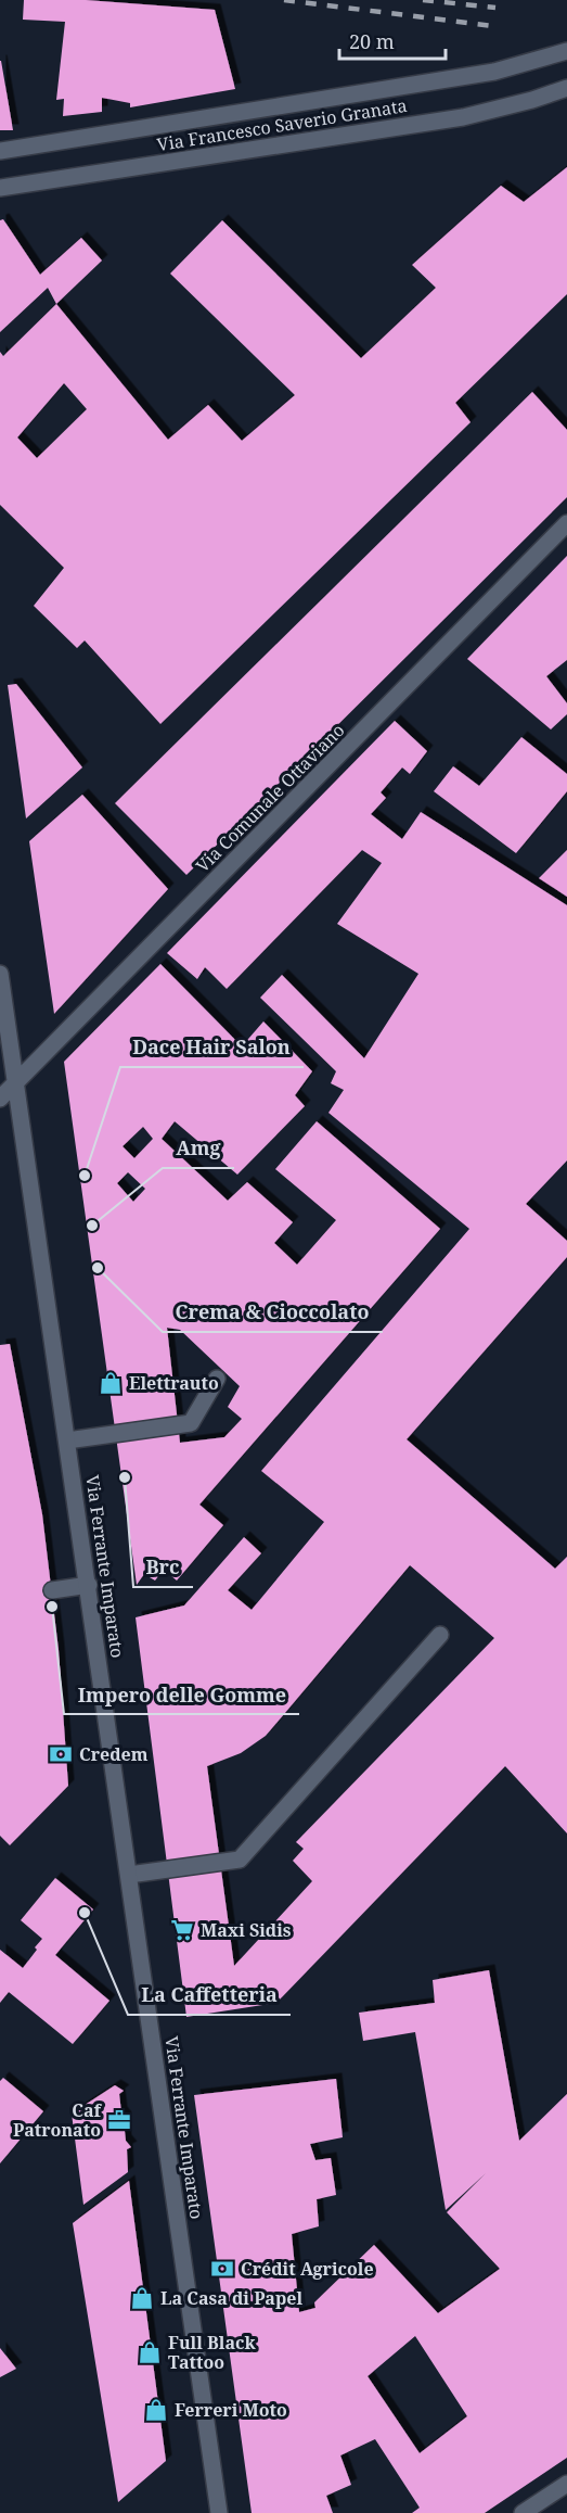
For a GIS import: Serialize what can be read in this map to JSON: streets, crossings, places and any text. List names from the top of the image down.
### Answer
{
  "streets": {
    "street": ["Via Francesco Saverio Granata", "Via Comunale Ottaviano", "Via Ferrante Imparato"]
  },
  "crossings": [
    ["Via Comunale Ottaviano", "Via Ferrante Imparato"]
  ],
  "places": {
    "other": [
      "Dace Hair Salon",
      "Amg",
      "Crema & Cioccolato",
      "Brc",
      "Impero delle Gomme",
      "La Caffetteria"
    ],
    "shop": [
      "Elettrauto",
      "La Casa di Papel",
      "Full Black Tattoo",
      "Ferreri Moto"
    ],
    "bank": ["Credem", "Crédit Agricole"],
    "supermarket": ["Maxi Sidis"],
    "office": ["Caf Patronato"]
  },
  "scale_bar": "20 m"
}
